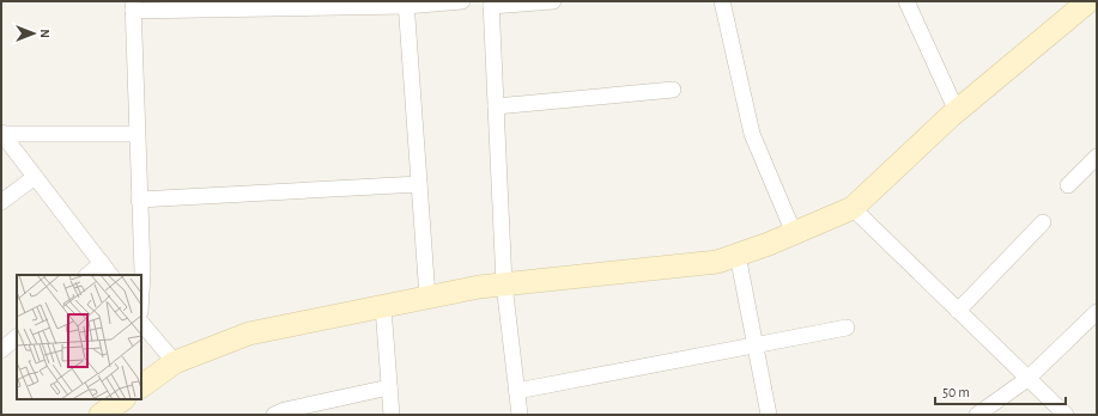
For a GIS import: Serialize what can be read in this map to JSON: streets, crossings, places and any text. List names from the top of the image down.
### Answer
{
  "scale_bar": "50 m",
  "north": "right"
}
